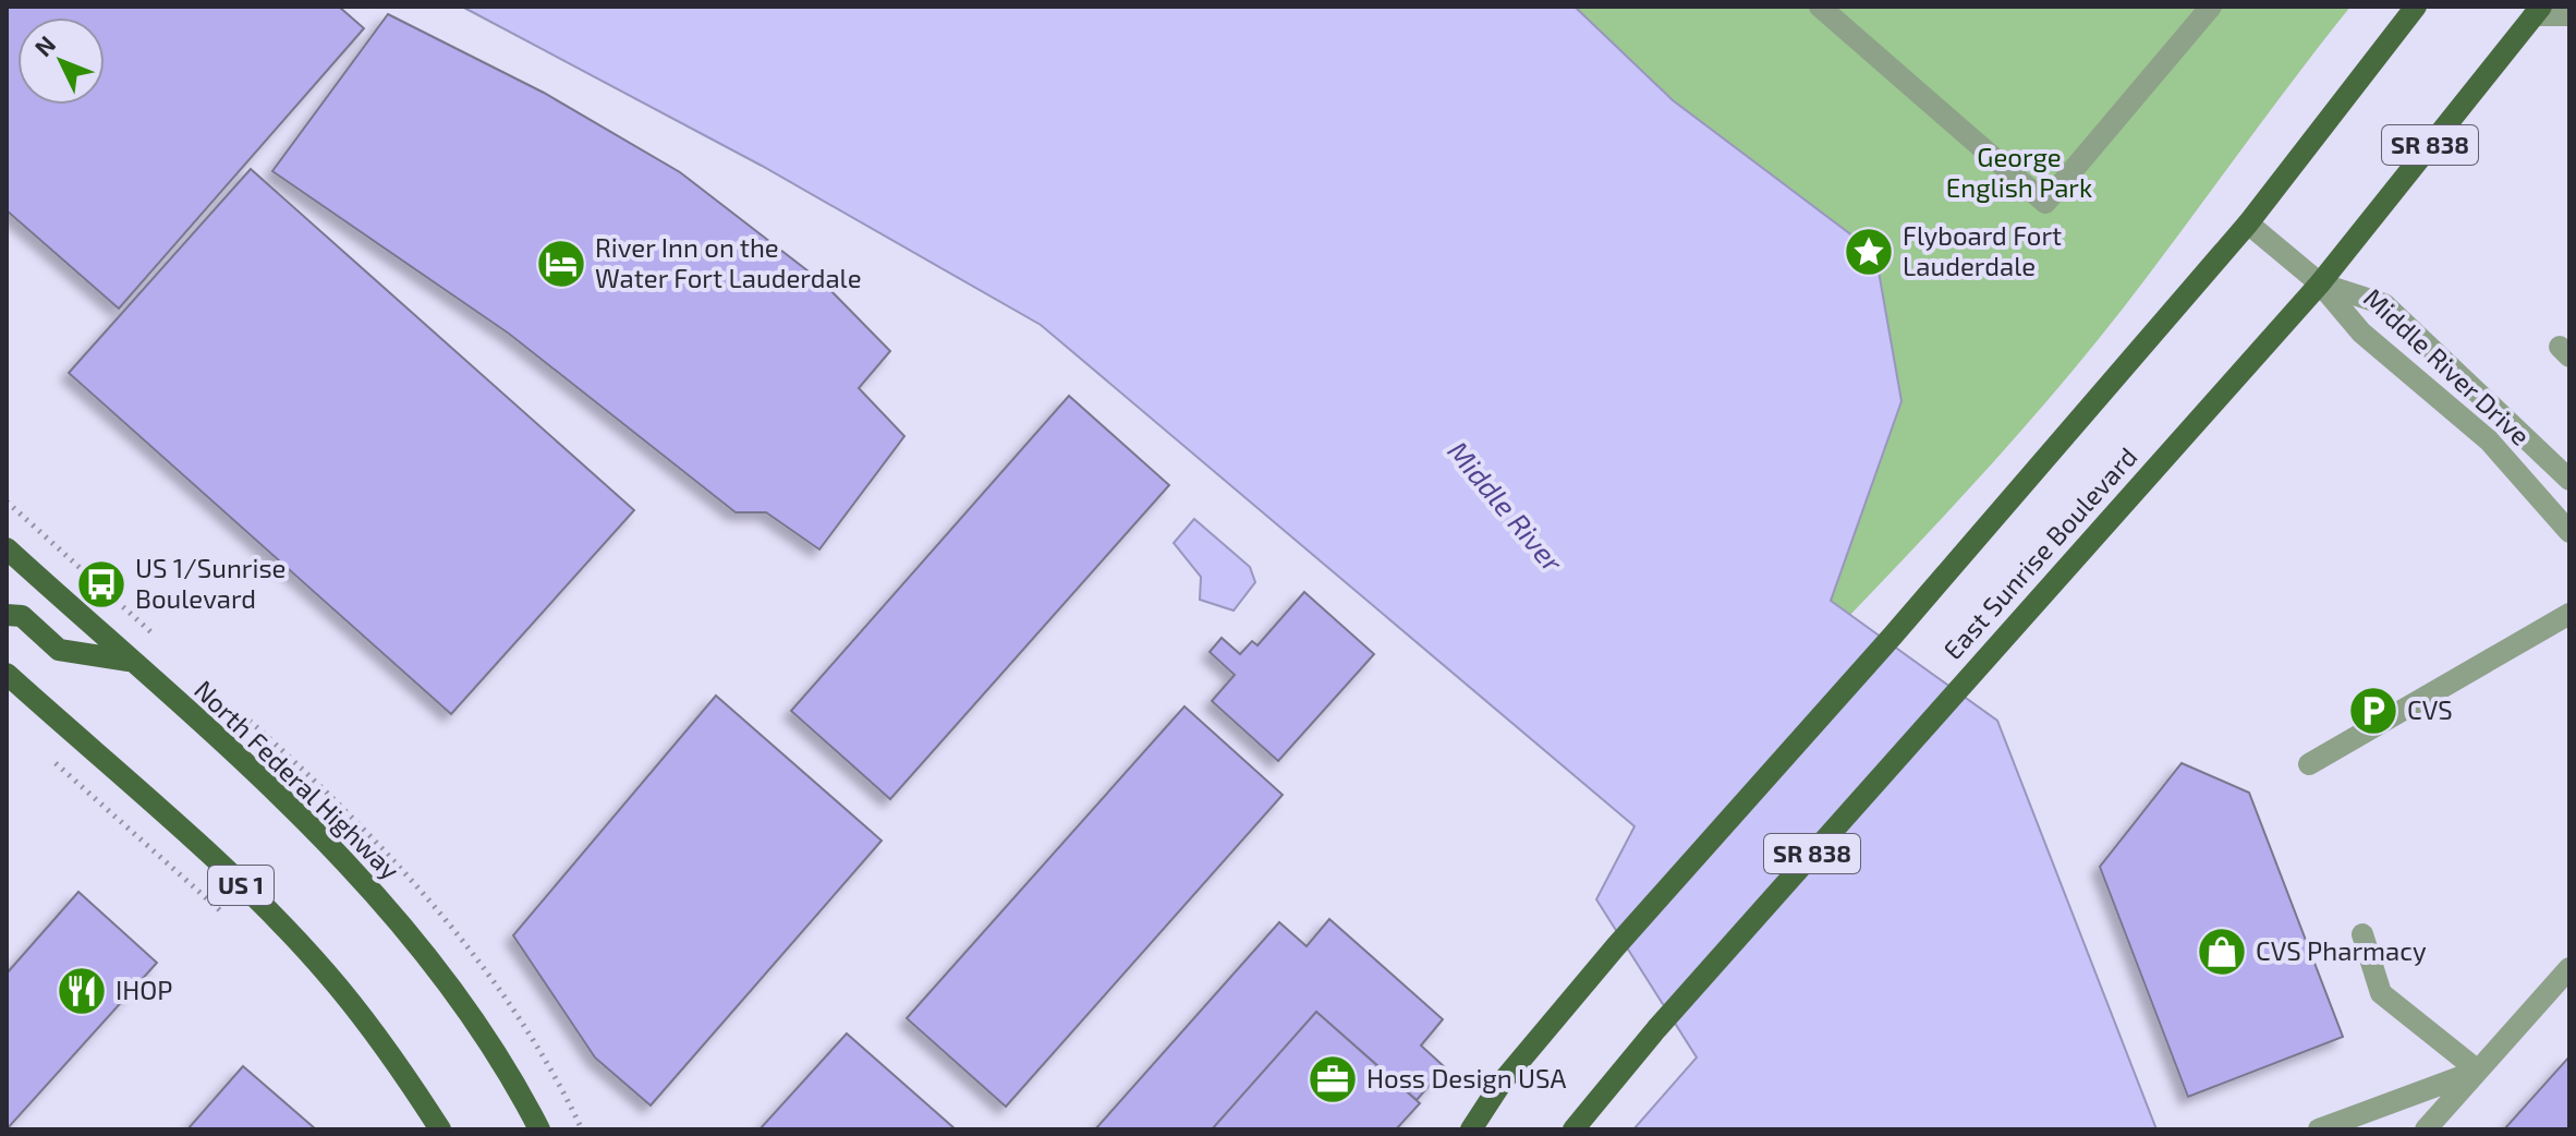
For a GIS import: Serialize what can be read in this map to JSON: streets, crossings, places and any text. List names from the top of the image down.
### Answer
{
  "streets": {
    "main road": [
      "SR 838",
      "East Sunrise Boulevard",
      "North Federal Highway",
      "US 1"
    ],
    "street": ["Middle River Drive"]
  },
  "crossings": [
    ["SR 838", "Middle River Drive"],
    ["Middle River Drive", "East Sunrise Boulevard"]
  ],
  "water": ["Middle River"],
  "parks": ["George English Park"],
  "places": {
    "place": ["Flyboard Fort Lauderdale"],
    "hotel": ["River Inn on the Water Fort Lauderdale"],
    "bus stop": ["US 1/Sunrise Boulevard"],
    "parking": ["CVS"],
    "shop": ["CVS Pharmacy"],
    "restaurant": ["IHOP"],
    "office": ["Hoss Design USA"]
  },
  "north": "top left"
}
